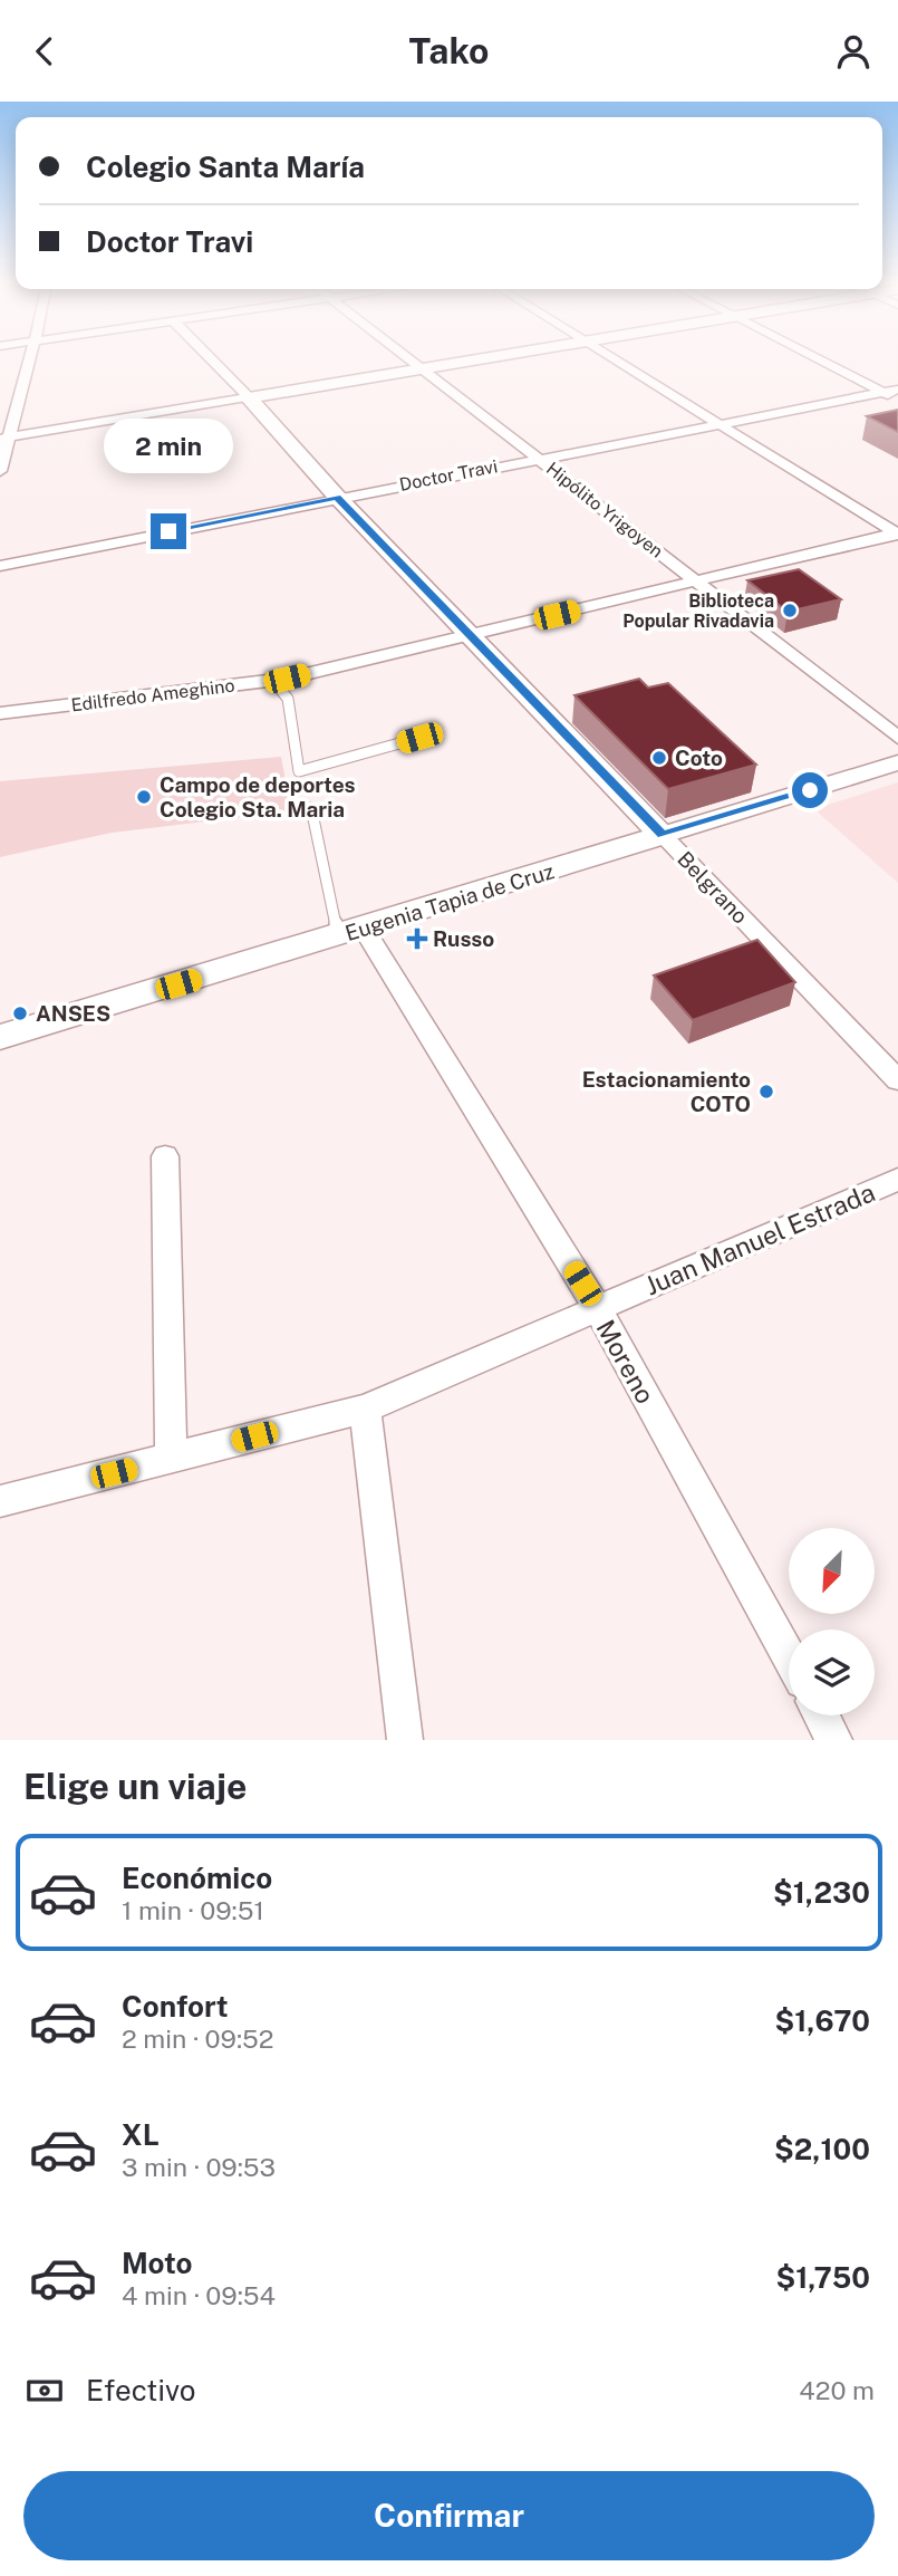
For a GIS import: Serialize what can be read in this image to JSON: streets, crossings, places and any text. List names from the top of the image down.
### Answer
{
  "streets": {
    "main road": ["Belgrano", "Eugenia Tapia de Cruz"],
    "street": [
      "Doctor Travi",
      "Hipólito Yrigoyen",
      "Edilfredo Ameghino",
      "Juan Manuel Estrada",
      "Moreno"
    ]
  },
  "crossings": [
    ["Doctor Travi", "Hipólito Yrigoyen"],
    ["Doctor Travi", "Belgrano"],
    ["Hipólito Yrigoyen", "Edilfredo Ameghino"],
    ["Edilfredo Ameghino", "Belgrano"],
    ["Belgrano", "Eugenia Tapia de Cruz"],
    ["Eugenia Tapia de Cruz", "Moreno"],
    ["Juan Manuel Estrada", "Moreno"]
  ],
  "places": {
    "other": [
      "Biblioteca Popular Rivadavia",
      "Coto",
      "Campo de deportes Colegio Sta. Maria",
      "ANSES",
      "Estacionamiento COTO"
    ],
    "health": ["Russo"]
  },
  "north": "bottom left",
  "page": {
    "header": "Tako",
    "banner": ["Colegio Santa María", "Doctor Travi"],
    "bubble": "2 min",
    "heading": "Elige un viaje",
    "list": [
      {
        "name": "Económico",
        "note": "1 min · 09:51",
        "value": "$1,230"
      },
      {
        "name": "Confort",
        "note": "2 min · 09:52",
        "value": "$1,670"
      },
      {
        "name": "XL",
        "note": "3 min · 09:53",
        "value": "$2,100"
      },
      {
        "name": "Moto",
        "note": "4 min · 09:54",
        "value": "$1,750"
      }
    ],
    "pay": ["Efectivo", "420 m"],
    "buttons": "Confirmar"
  }
}
